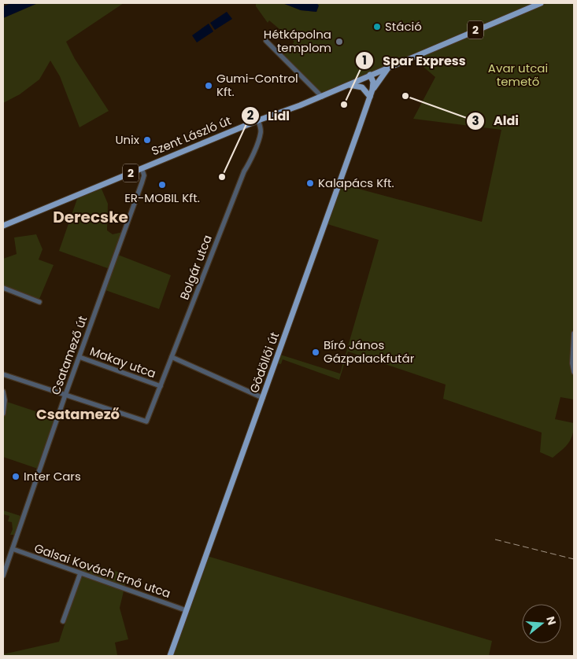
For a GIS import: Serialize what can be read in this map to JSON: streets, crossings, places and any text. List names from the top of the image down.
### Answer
{
  "streets": {
    "main road": ["2", "Szent László út", "Gödöllői út"],
    "street": [
      "Bolgár utca",
      "Csatamező út",
      "Makay utca",
      "Galsai Kovách Ernő utca"
    ]
  },
  "crossings": [
    ["Szent László út", "Bolgár utca"],
    ["Szent László út", "Csatamező út"],
    ["Szent László út", "Gödöllői út"],
    ["Bolgár utca", "Csatamező út"],
    ["Bolgár utca", "Makay utca"],
    ["Csatamező út", "Makay utca"],
    ["Csatamező út", "Galsai Kovách Ernő utca"],
    ["Gödöllői út", "Galsai Kovách Ernő utca"]
  ],
  "districts": ["Derecske", "Csatamező"],
  "parks": ["Avar utcai temető"],
  "places": [
    "Stáció",
    "Hétkápolna templom",
    "Gumi-Control Kft.",
    "Aldi",
    "Spar Express",
    "Unix",
    "Lidl",
    "Kalapács Kft.",
    "ER-MOBIL Kft.",
    "Bíró János Gázpalackfutár",
    "Inter Cars"
  ],
  "north": "right"
}
